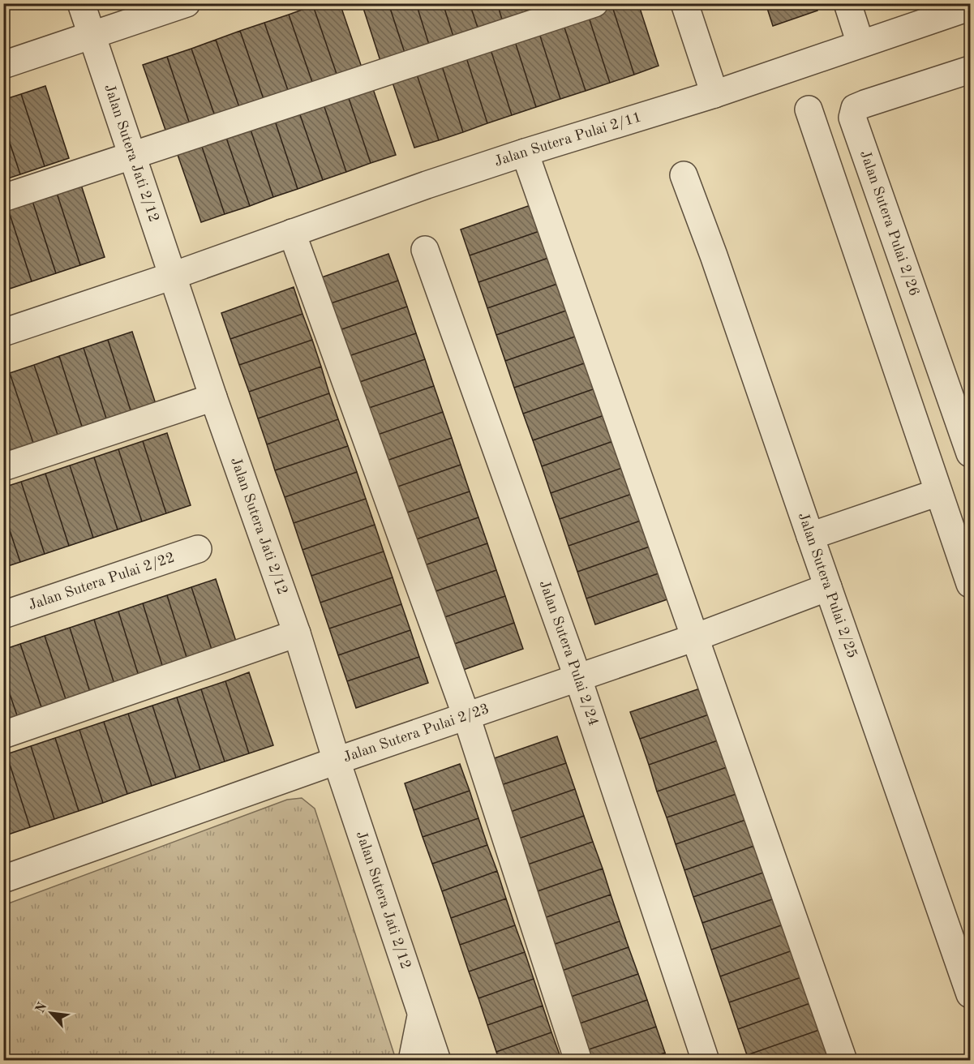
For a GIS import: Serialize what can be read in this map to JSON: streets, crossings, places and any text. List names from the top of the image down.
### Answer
{
  "streets": {
    "street": [
      "Jalan Sutera Pulai 2/11",
      "Jalan Sutera Jati 2/12",
      "Jalan Sutera Pulai 2/26",
      "Jalan Sutera Pulai 2/22",
      "Jalan Sutera Pulai 2/25",
      "Jalan Sutera Pulai 2/24",
      "Jalan Sutera Pulai 2/23"
    ]
  },
  "crossings": [
    ["Jalan Sutera Pulai 2/11", "Jalan Sutera Jati 2/12"],
    ["Jalan Sutera Jati 2/12", "Jalan Sutera Pulai 2/23"],
    ["Jalan Sutera Pulai 2/25", "Jalan Sutera Pulai 2/23"],
    ["Jalan Sutera Pulai 2/24", "Jalan Sutera Pulai 2/23"]
  ],
  "north": "top left"
}
